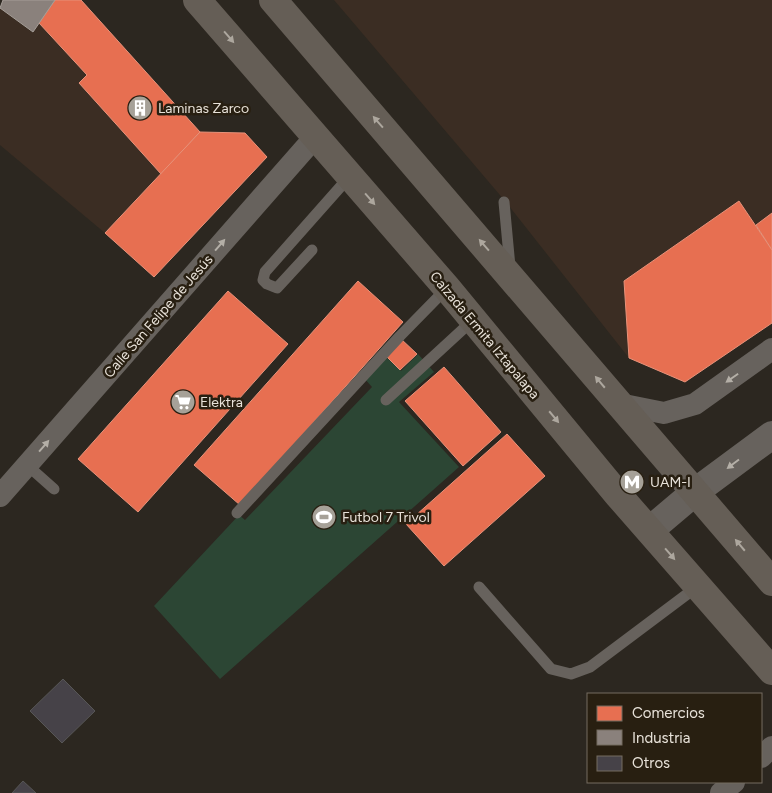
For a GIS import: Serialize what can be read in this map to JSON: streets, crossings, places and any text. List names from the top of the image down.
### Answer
{
  "streets": {
    "main road": ["Calzada Ermita Iztapalapa"],
    "street": ["Calle San Felipe de Jesús"]
  },
  "crossings": [
    ["Calle San Felipe de Jesús", "Calzada Ermita Iztapalapa"]
  ],
  "one_way": ["Calle San Felipe de Jesús"],
  "places": {
    "building": ["Laminas Zarco"],
    "supermarket": ["Elektra"],
    "metro station": ["UAM-I"],
    "sports": ["Futbol 7 Trivol"]
  },
  "legend": ["Comercios", "Industria", "Otros"]
}
